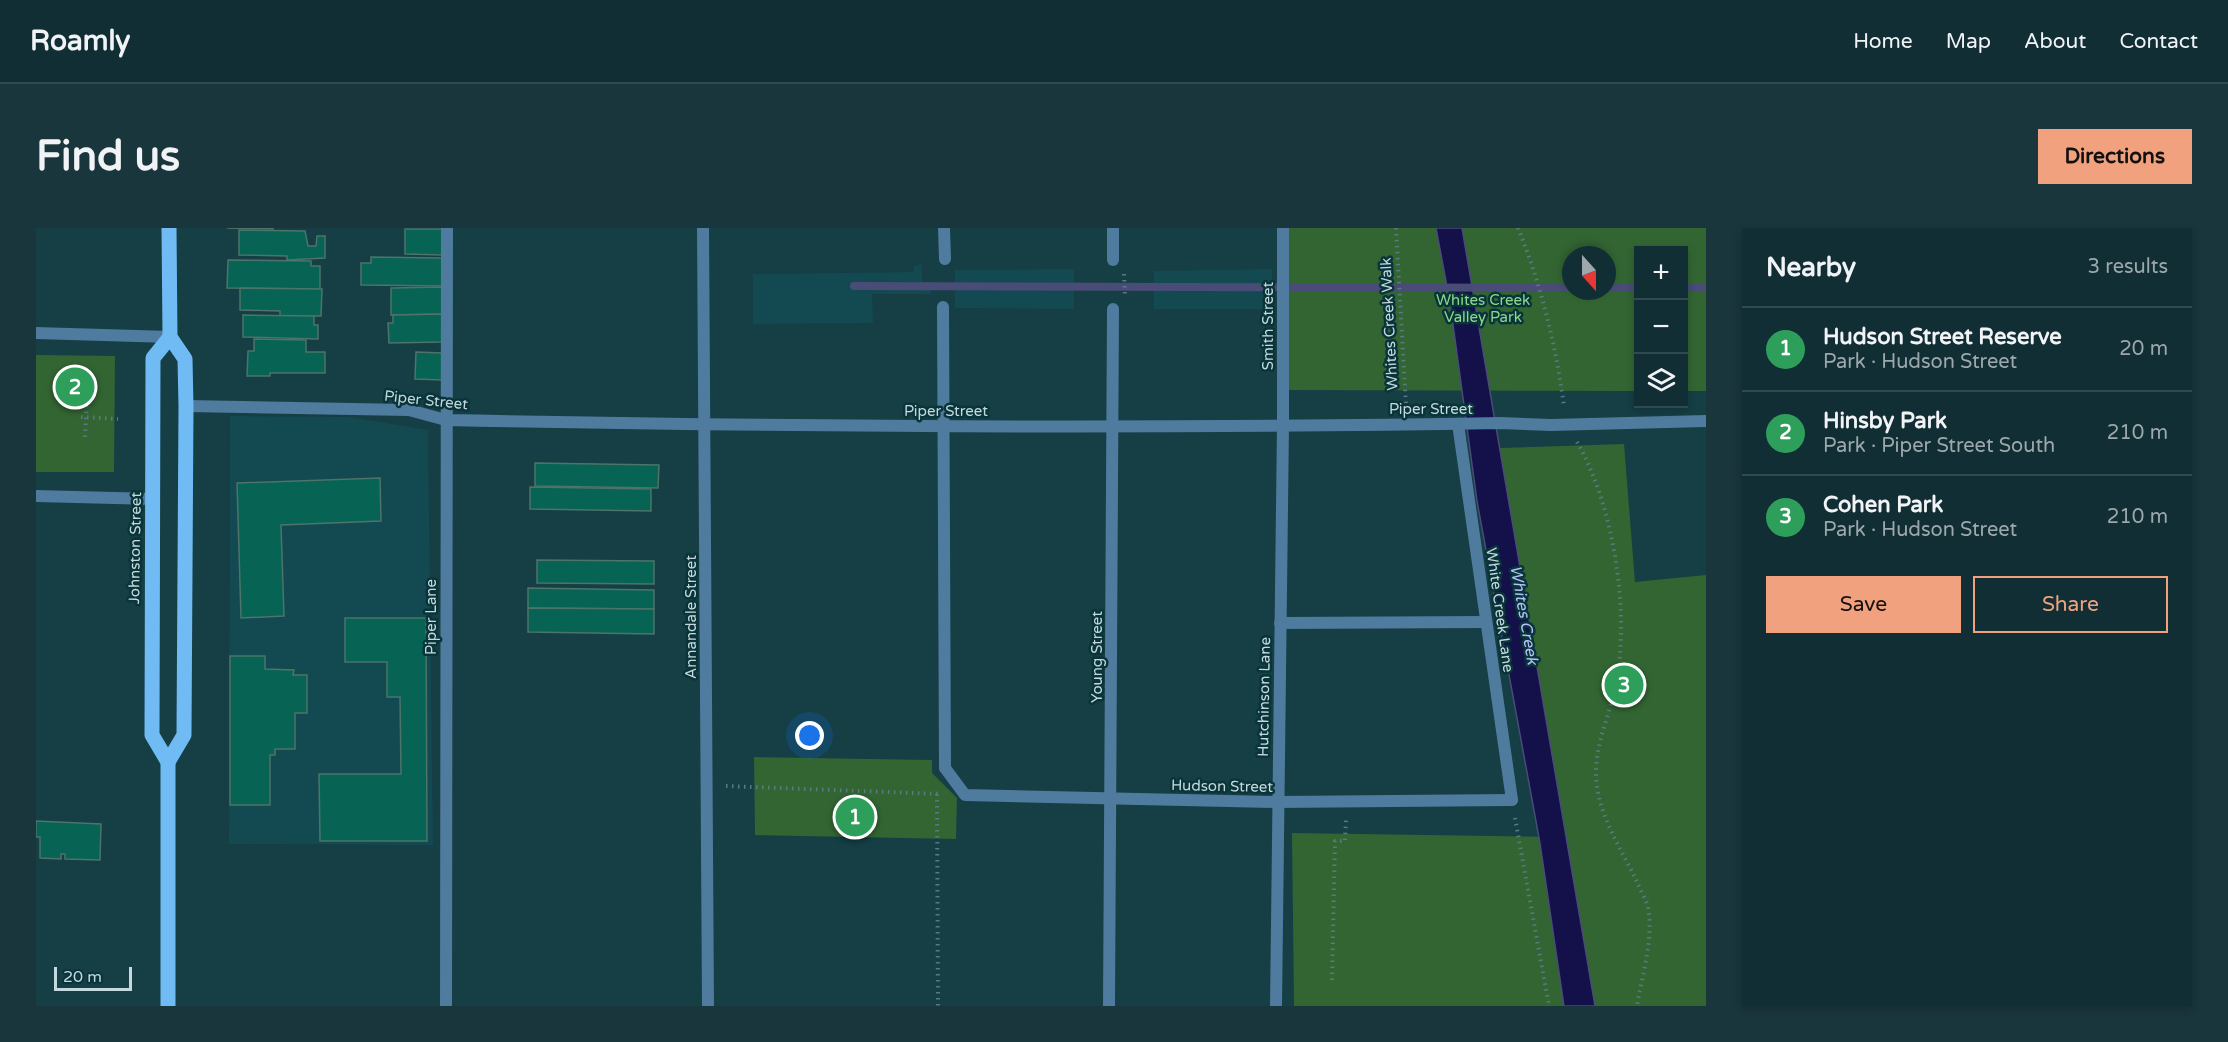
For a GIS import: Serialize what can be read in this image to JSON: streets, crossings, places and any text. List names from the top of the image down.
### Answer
{
  "streets": {
    "main road": ["Johnston Street"],
    "street": [
      "Smith Street",
      "Piper Street",
      "White Creek Lane",
      "Piper Lane",
      "Annandale Street",
      "Young Street",
      "Hutchinson Lane",
      "Hudson Street"
    ],
    "path": ["Whites Creek Walk"]
  },
  "crossings": [
    ["Smith Street", "Piper Street"],
    ["Smith Street", "Hutchinson Lane"],
    ["Piper Street", "White Creek Lane"],
    ["Piper Street", "Piper Lane"],
    ["Piper Street", "Annandale Street"],
    ["Piper Street", "Young Street"],
    ["Piper Street", "Hutchinson Lane"],
    ["White Creek Lane", "Hudson Street"],
    ["Young Street", "Hudson Street"],
    ["Hutchinson Lane", "Hudson Street"]
  ],
  "water": ["Whites Creek"],
  "parks": ["Whites Creek Valley Park"],
  "scale_bar": "20 m",
  "north": "bottom",
  "page": {
    "header": "Roamly",
    "nav": [
      "Home",
      "Map",
      "About",
      "Contact"
    ],
    "buttons": [
      "Directions",
      ["Save", "Share"]
    ],
    "title": "Find us",
    "heading": ["Nearby", "3 results"],
    "map_buttons": ["+", "−"],
    "list": [
      {
        "mark": "1",
        "name": "Hudson Street Reserve",
        "note": "Park · Hudson Street",
        "value": "20 m"
      },
      {
        "mark": "2",
        "name": "Hinsby Park",
        "note": "Park · Piper Street South",
        "value": "210 m"
      },
      {
        "mark": "3",
        "name": "Cohen Park",
        "note": "Park · Hudson Street",
        "value": "210 m"
      }
    ],
    "pins": ["2", "3", "1"],
    "scale": "20 m"
  }
}
